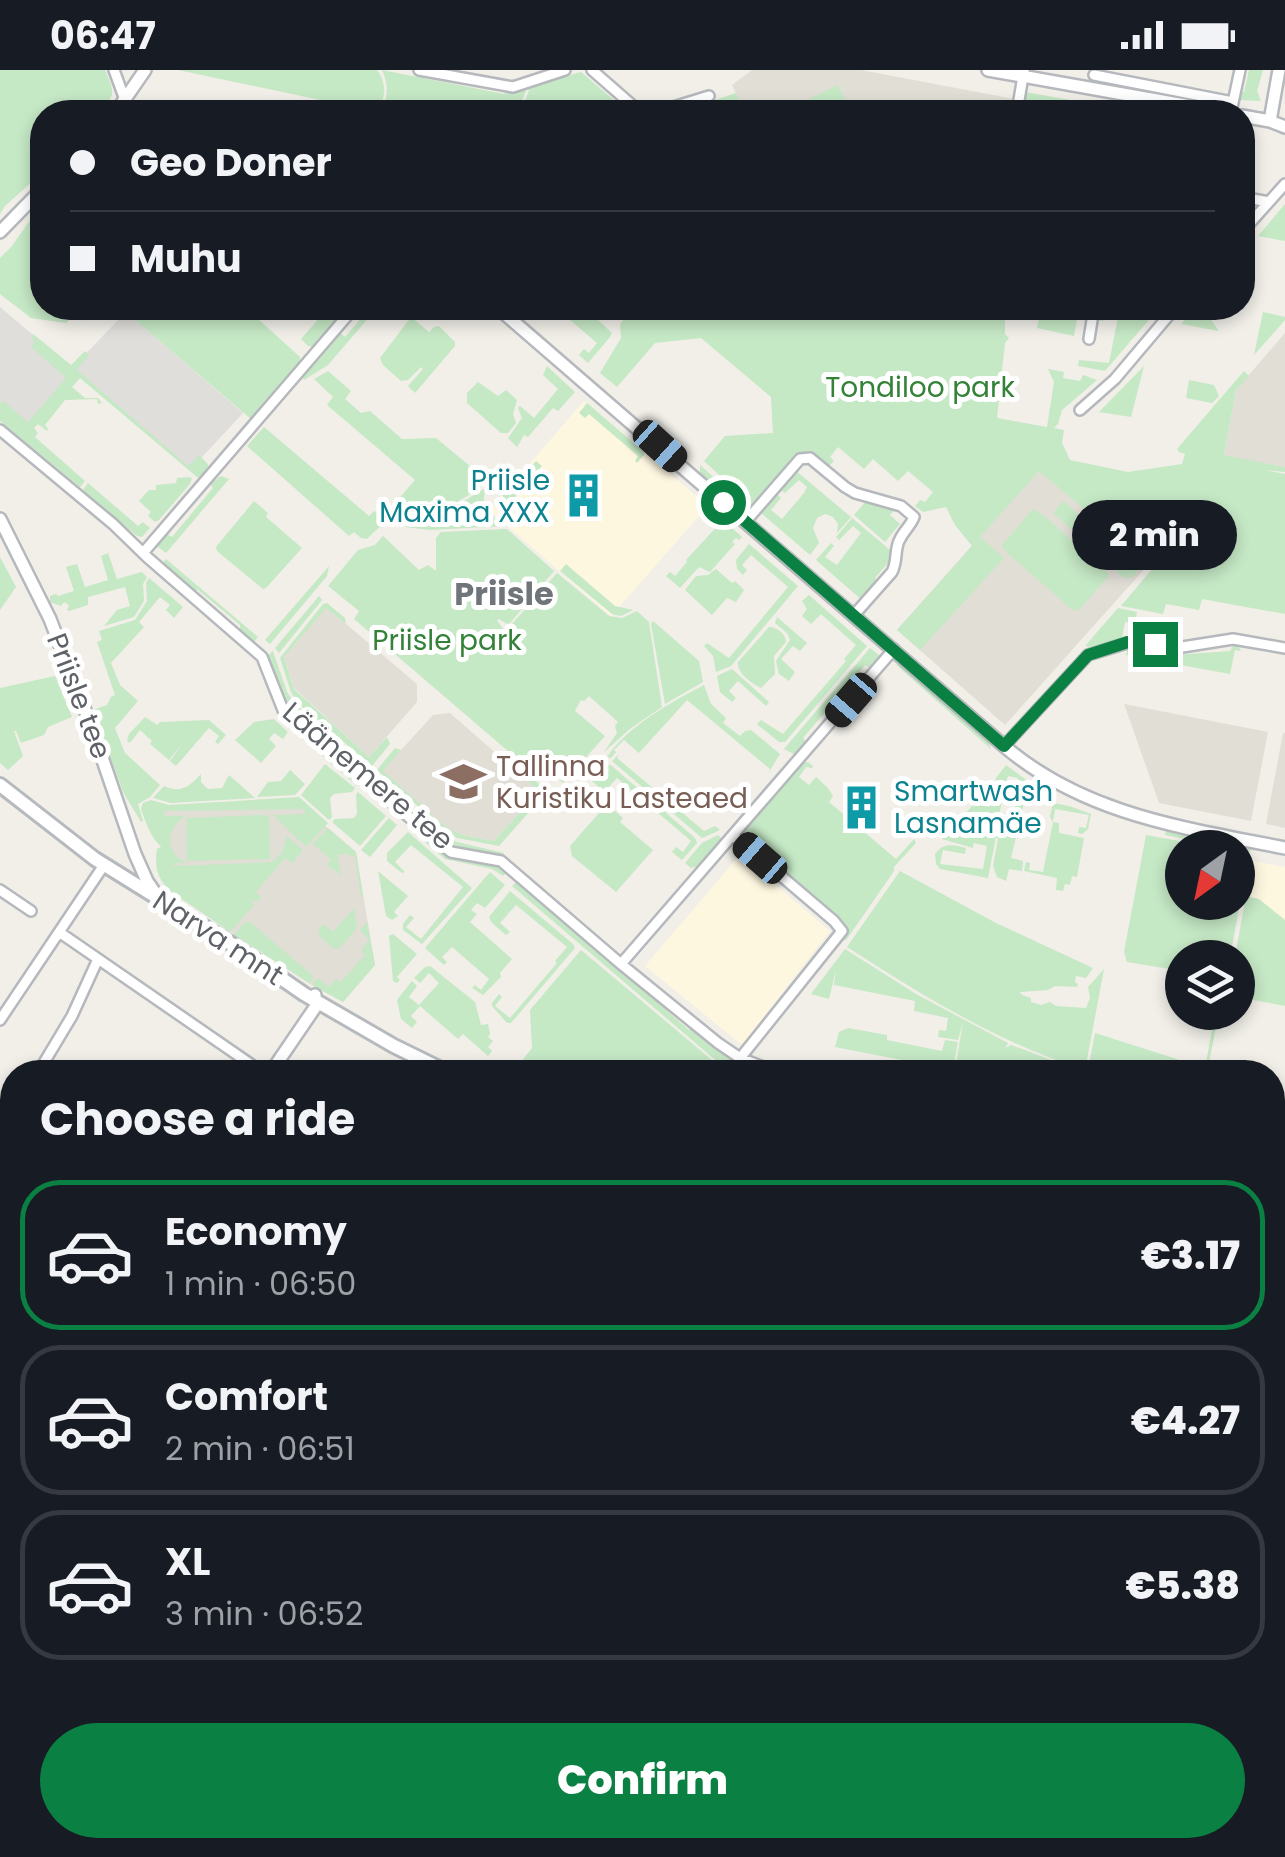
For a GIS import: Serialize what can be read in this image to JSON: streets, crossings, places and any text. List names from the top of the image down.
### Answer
{
  "streets": {
    "main road": ["Narva mnt"],
    "street": ["Priisle tee", "Läänemere tee"]
  },
  "crossings": [
    ["Priisle tee", "Narva mnt"]
  ],
  "districts": ["Priisle"],
  "parks": ["Tondiloo park", "Priisle park"],
  "places": {
    "building": ["Priisle Maxima XXX", "Smartwash Lasnamäe"],
    "school or university": ["Tallinna Kuristiku Lasteaed"]
  },
  "north": "bottom left",
  "page": {
    "status": "06:47",
    "banner": ["Geo Doner", "Muhu"],
    "bubble": "2 min",
    "heading": "Choose a ride",
    "list": [
      {
        "name": "Economy",
        "note": "1 min · 06:50",
        "value": "€3.17"
      },
      {
        "name": "Comfort",
        "note": "2 min · 06:51",
        "value": "€4.27"
      },
      {
        "name": "XL",
        "note": "3 min · 06:52",
        "value": "€5.38"
      }
    ],
    "buttons": "Confirm"
  }
}
